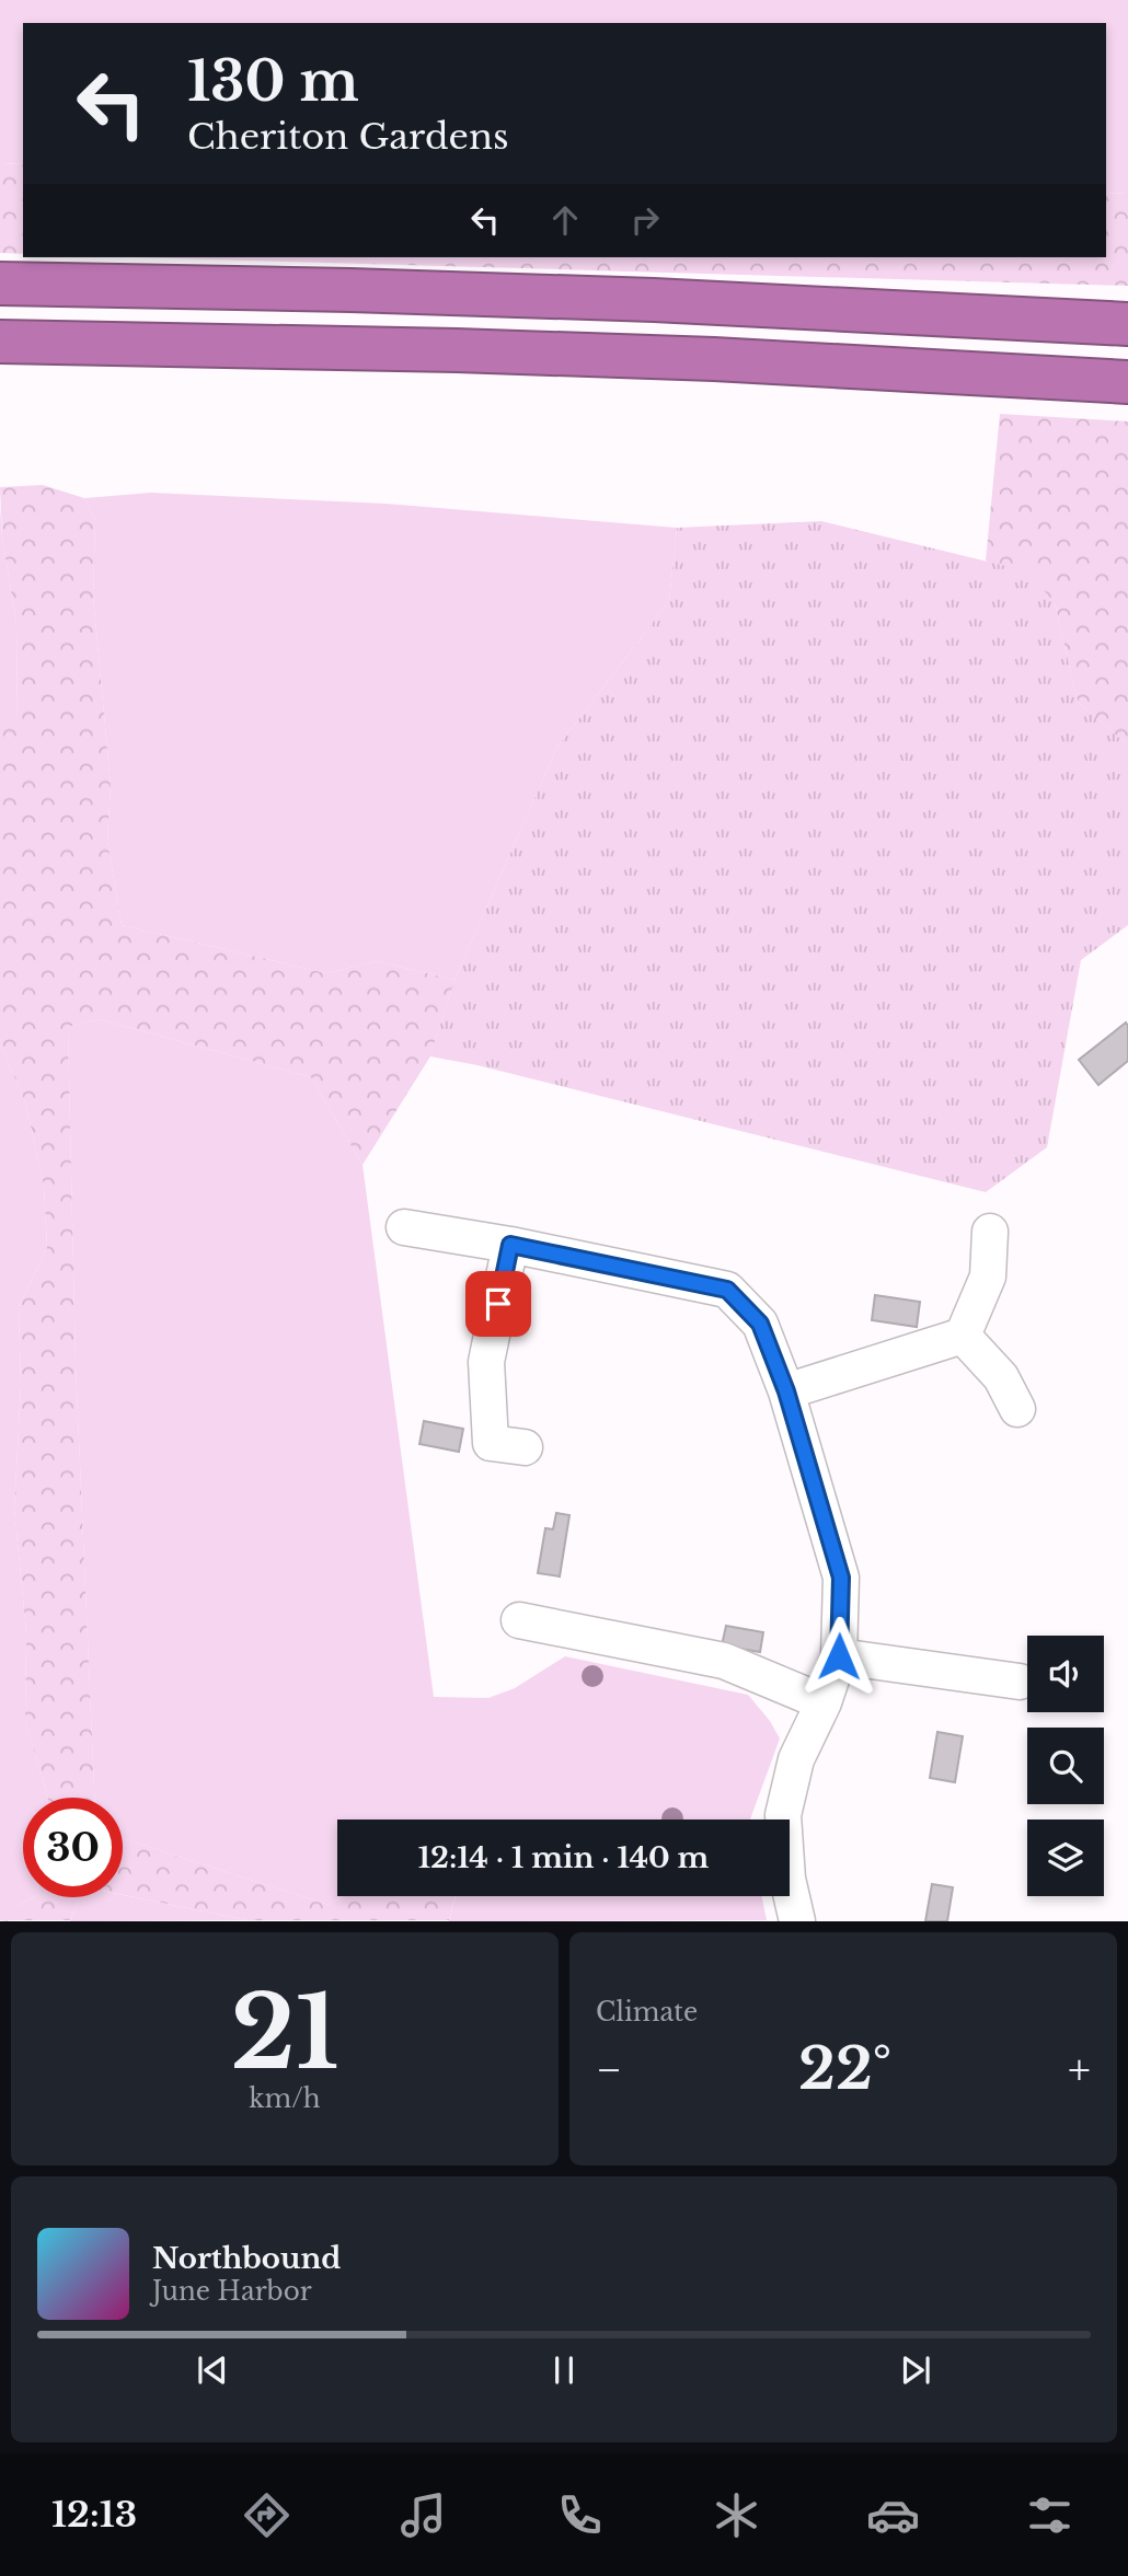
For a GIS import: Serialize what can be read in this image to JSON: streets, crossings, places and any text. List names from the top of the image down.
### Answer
{
  "page": {
    "turn": ["130 m", "Cheriton Gardens"],
    "limit": "30",
    "trip": "12:14 · 1 min · 140 m",
    "tile": [
      ["21", "km/h"],
      "Climate"
    ],
    "heat": ["−", "22°", "+"],
    "song": ["Northbound", "June Harbor"],
    "tabs": "12:13"
  }
}
